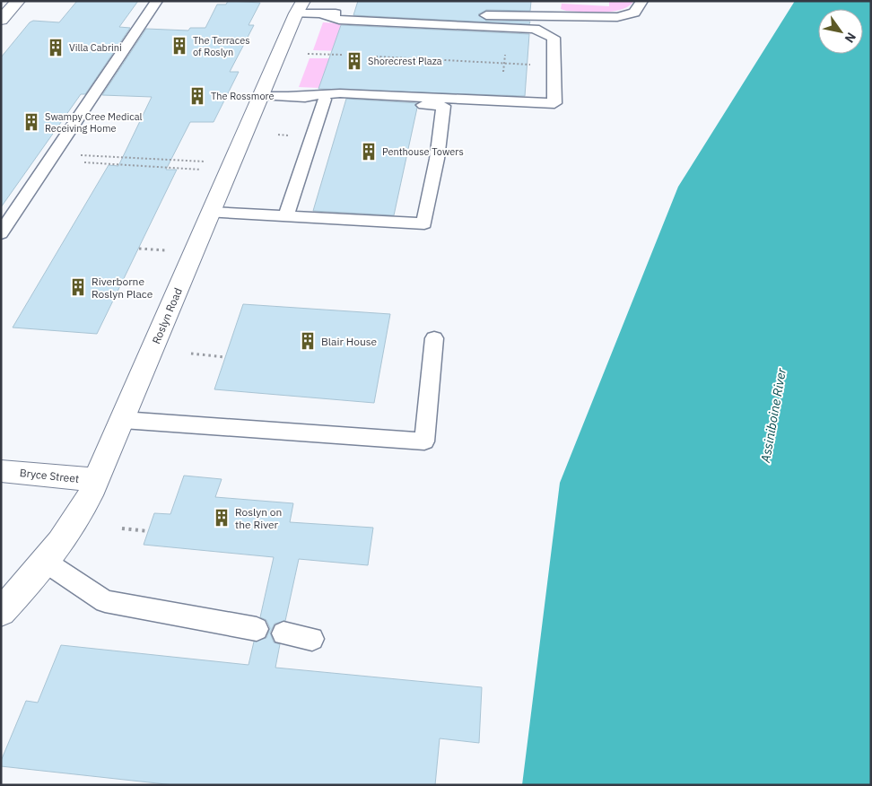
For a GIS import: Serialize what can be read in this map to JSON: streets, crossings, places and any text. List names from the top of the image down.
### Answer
{
  "streets": {
    "street": ["Roslyn Road", "Bryce Street"]
  },
  "crossings": [
    ["Roslyn Road", "Bryce Street"]
  ],
  "water": ["Assiniboine River"],
  "places": {
    "building": [
      "The Terraces of Roslyn",
      "Villa Cabrini",
      "Shorecrest Plaza",
      "The Rossmore",
      "Swampy Cree Medical Receiving Home",
      "Penthouse Towers",
      "Riverborne Roslyn Place",
      "Blair House",
      "Roslyn on the River"
    ]
  },
  "north": "bottom right"
}
